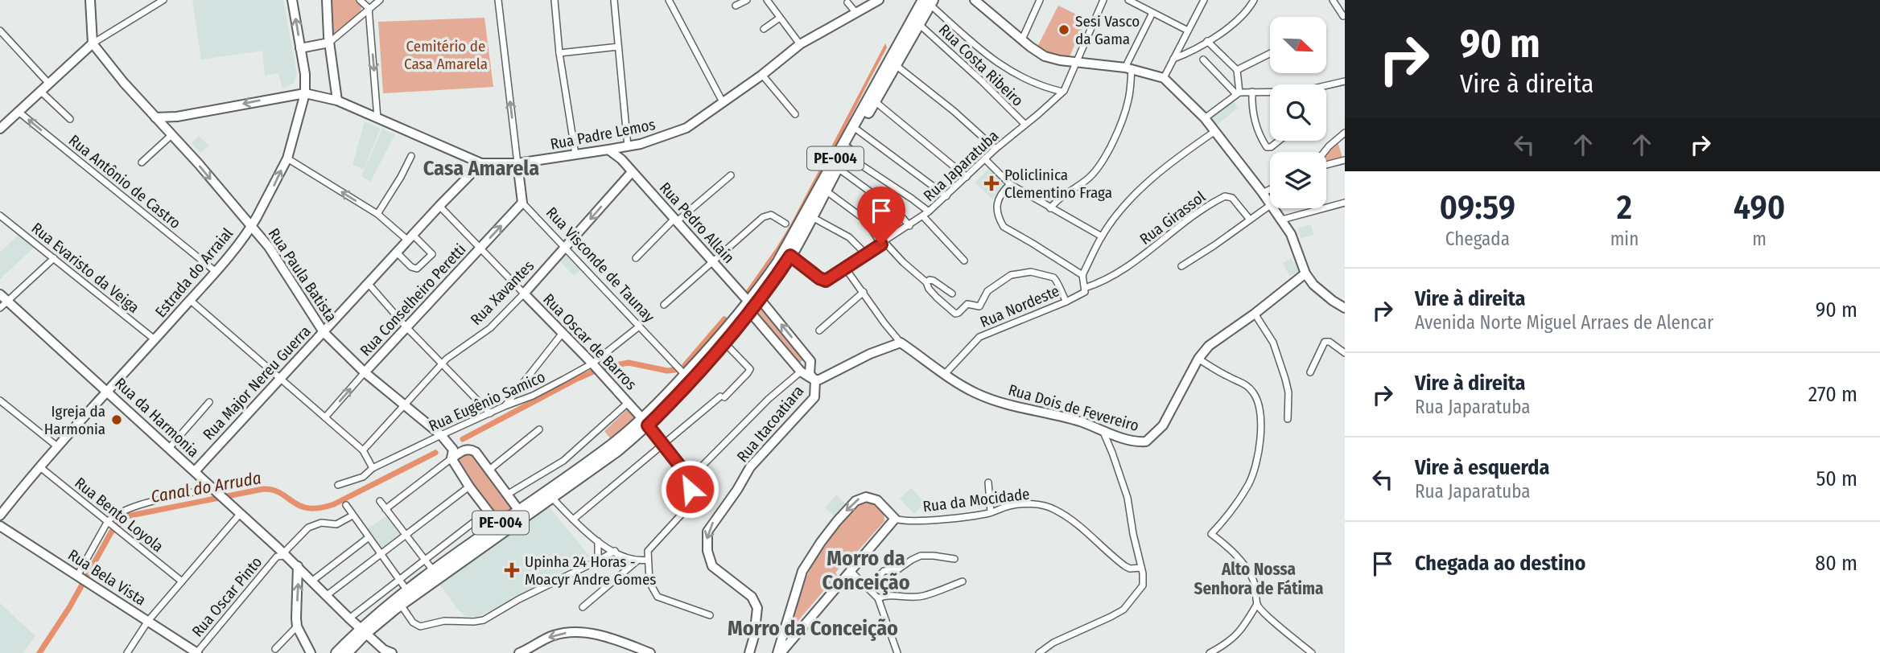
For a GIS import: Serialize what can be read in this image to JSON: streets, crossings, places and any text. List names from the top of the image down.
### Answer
{
  "streets": {
    "main road": ["PE-004"],
    "street": [
      "Rua Costa Ribeiro",
      "Rua Padre Lemos",
      "Rua Japaratuba",
      "Rua Antônio de Castro",
      "Rua Girassol",
      "Rua Pedro Allain",
      "Rua Visconde de Taunay",
      "Rua Evaristo da Veiga",
      "Estrada do Arraial",
      "Rua Paula Batista",
      "Rua Xavantes",
      "Rua Conselheiro Peretti",
      "Rua Nordeste",
      "Rua Oscar de Barros",
      "Rua Major Nereu Guerra",
      "Rua Eugênio Samico",
      "Rua Dois de Fevereiro",
      "Rua da Harmonia",
      "Rua Itacoatiara",
      "Rua da Mocidade",
      "Rua Bento Loyola",
      "Rua Bela Vista",
      "Rua Oscar Pinto"
    ]
  },
  "crossings": [
    ["Rua Costa Ribeiro", "PE-004"],
    ["Rua Costa Ribeiro", "Rua Japaratuba"],
    ["Rua Padre Lemos", "Rua Pedro Allain"],
    ["Rua Padre Lemos", "Estrada do Arraial"],
    ["Rua Padre Lemos", "Rua Major Nereu Guerra"],
    ["PE-004", "Rua Japaratuba"],
    ["PE-004", "Rua Pedro Allain"],
    ["PE-004", "Rua Visconde de Taunay"],
    ["PE-004", "Rua Paula Batista"],
    ["PE-004", "Rua Oscar de Barros"],
    ["PE-004", "Rua da Harmonia"],
    ["Rua Japaratuba", "Rua Dois de Fevereiro"],
    ["Rua Antônio de Castro", "Estrada do Arraial"],
    ["Rua Girassol", "Rua Nordeste"],
    ["Rua Pedro Allain", "Rua Xavantes"],
    ["Rua Visconde de Taunay", "Rua Xavantes"],
    ["Rua Visconde de Taunay", "Rua Conselheiro Peretti"],
    ["Rua Visconde de Taunay", "Rua Eugênio Samico"],
    ["Rua Evaristo da Veiga", "Estrada do Arraial"],
    ["Estrada do Arraial", "Rua Paula Batista"],
    ["Estrada do Arraial", "Rua da Harmonia"],
    ["Estrada do Arraial", "Rua Bento Loyola"],
    ["Rua Paula Batista", "Rua Xavantes"],
    ["Rua Paula Batista", "Rua Conselheiro Peretti"],
    ["Rua Paula Batista", "Rua Major Nereu Guerra"],
    ["Rua Paula Batista", "Rua Eugênio Samico"],
    ["Rua Xavantes", "Rua Oscar de Barros"],
    ["Rua Conselheiro Peretti", "Rua Oscar de Barros"],
    ["Rua Nordeste", "Rua Dois de Fevereiro"],
    ["Rua Oscar de Barros", "Rua Major Nereu Guerra"],
    ["Rua Oscar de Barros", "Rua Eugênio Samico"],
    ["Rua Major Nereu Guerra", "Rua da Harmonia"],
    ["Rua da Harmonia", "Rua Oscar Pinto"],
    ["Rua Bela Vista", "Rua Oscar Pinto"]
  ],
  "one_way": ["Rua Antônio de Castro", "Rua Conselheiro Peretti", "Rua Itacoatiara"],
  "districts": [
    "Casa Amarela",
    "Morro da Conceição",
    "Alto Nossa Senhora de Fátima",
    "Morro da Conceição"
  ],
  "water": ["Canal do Arruda"],
  "parks": ["Cemitério de Casa Amarela"],
  "places": {
    "other": ["Sesi Vasco da Gama", "Igreja da Harmonia"],
    "health": ["Policlinica Clementino Fraga", "Upinha 24 Horas - Moacyr Andre Gomes"]
  },
  "north": "bottom right",
  "page": {
    "turn": ["90 m", "Vire à direita"],
    "eta": [
      "09:59",
      "Chegada",
      "2",
      "min",
      "490",
      "m"
    ],
    "list": [
      {
        "name": "Vire à direita",
        "note": "Avenida Norte Miguel Arraes de Alencar",
        "value": "90 m"
      },
      {
        "name": "Vire à direita",
        "note": "Rua Japaratuba",
        "value": "270 m"
      },
      {
        "name": "Vire à esquerda",
        "note": "Rua Japaratuba",
        "value": "50 m"
      },
      {
        "name": "Chegada ao destino",
        "value": "80 m"
      }
    ]
  }
}
